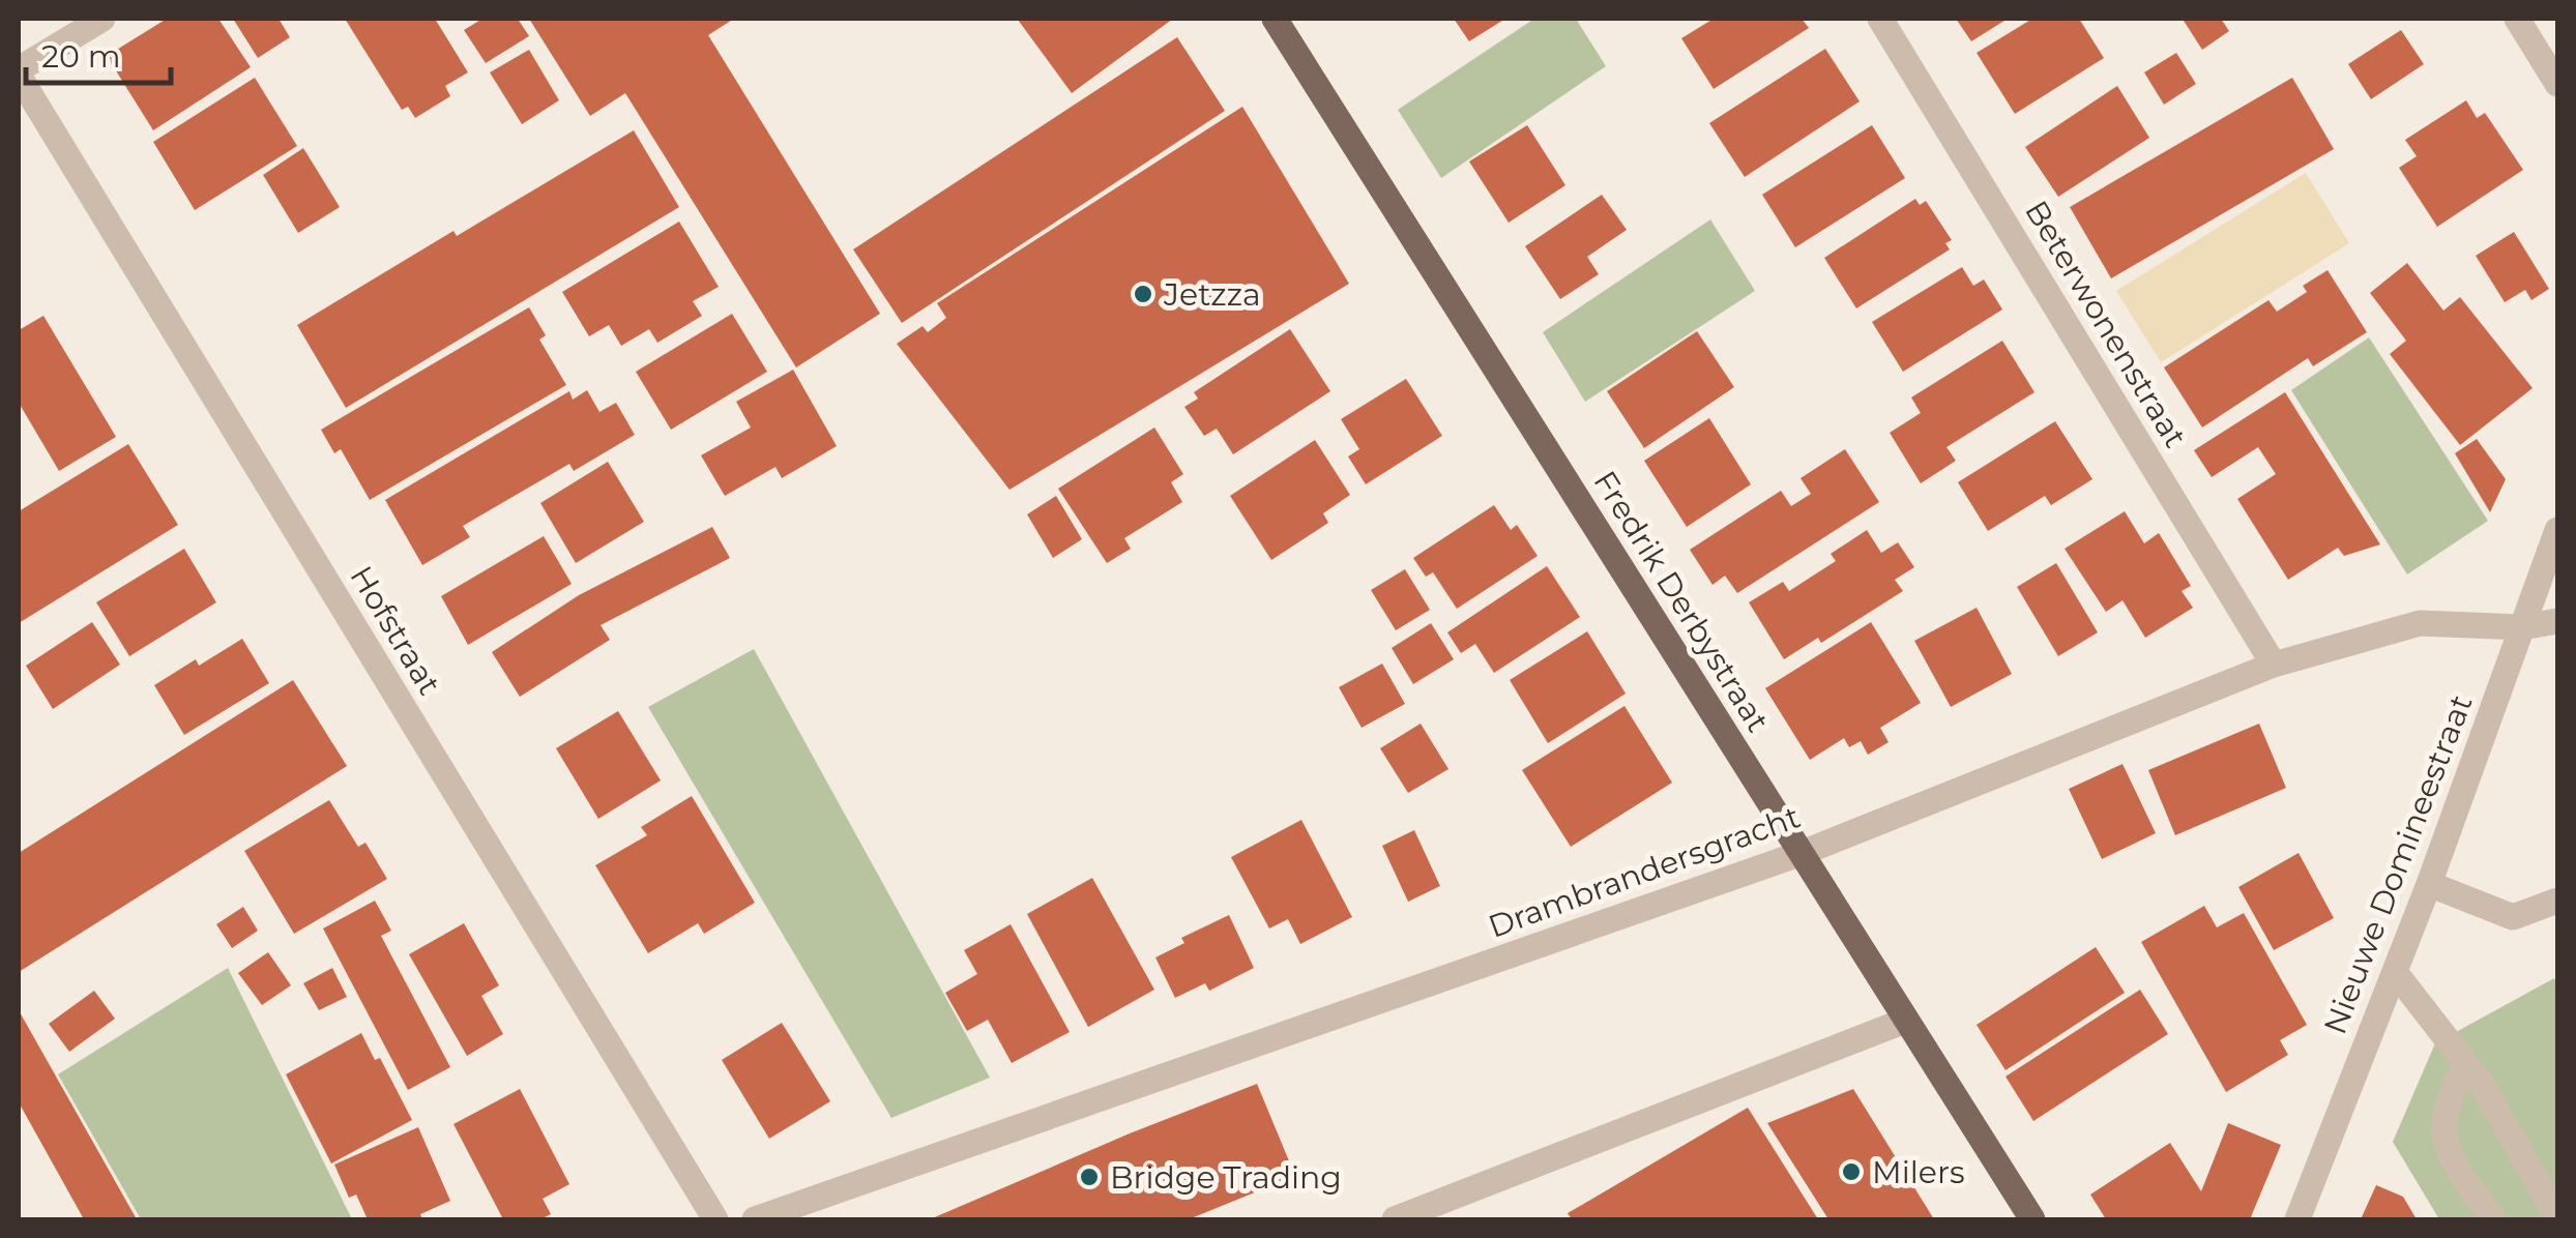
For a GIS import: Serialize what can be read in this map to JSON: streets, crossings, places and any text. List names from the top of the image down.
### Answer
{
  "streets": {
    "main road": ["Fredrik Derbystraat"],
    "street": [
      "Beterwonenstraat",
      "Hofstraat",
      "Nieuwe Domineestraat",
      "Drambrandersgracht"
    ]
  },
  "crossings": [
    ["Beterwonenstraat", "Drambrandersgracht"],
    ["Fredrik Derbystraat", "Drambrandersgracht"],
    ["Nieuwe Domineestraat", "Drambrandersgracht"]
  ],
  "places": ["Jetzza", "Milers", "Bridge Trading"],
  "scale_bar": "20 m"
}
